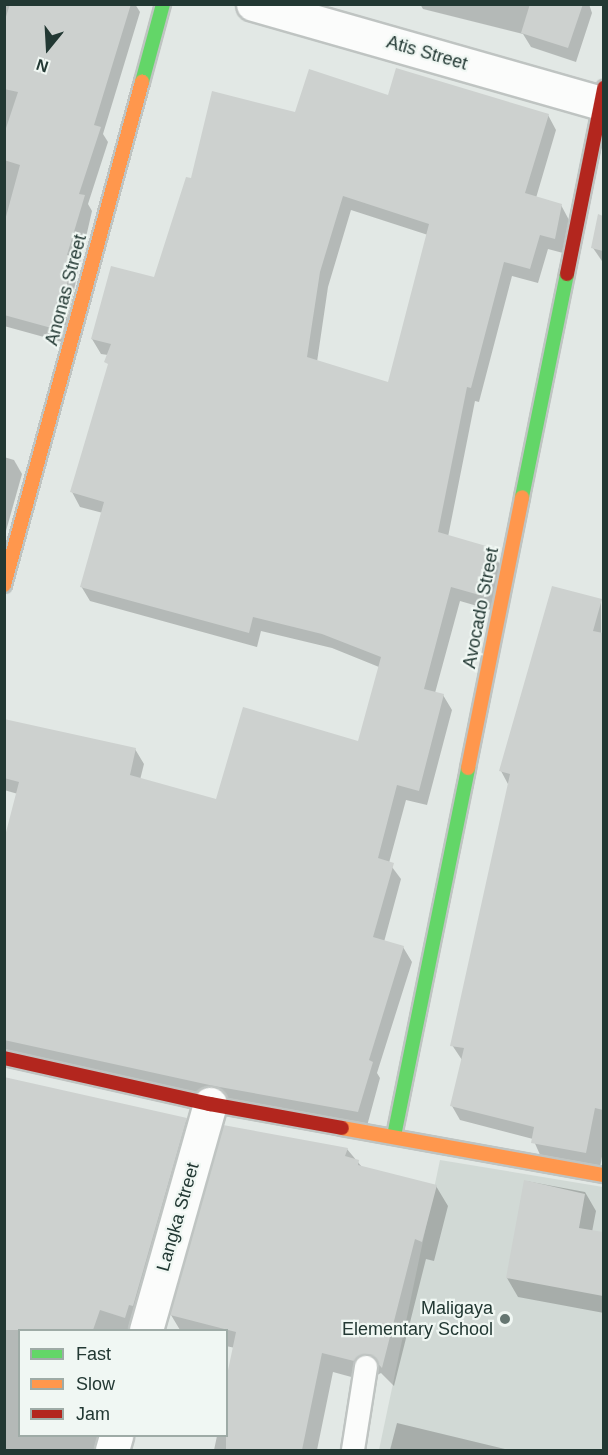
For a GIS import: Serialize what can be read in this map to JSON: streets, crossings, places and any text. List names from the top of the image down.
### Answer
{
  "streets": {
    "street": [
      "Atis Street",
      "Anonas Street",
      "Avocado Street",
      "Langka Street"
    ]
  },
  "crossings": [
    ["Atis Street", "Avocado Street"]
  ],
  "places": ["Maligaya Elementary School"],
  "legend": ["Fast", "Slow", "Jam"],
  "north": "bottom"
}
